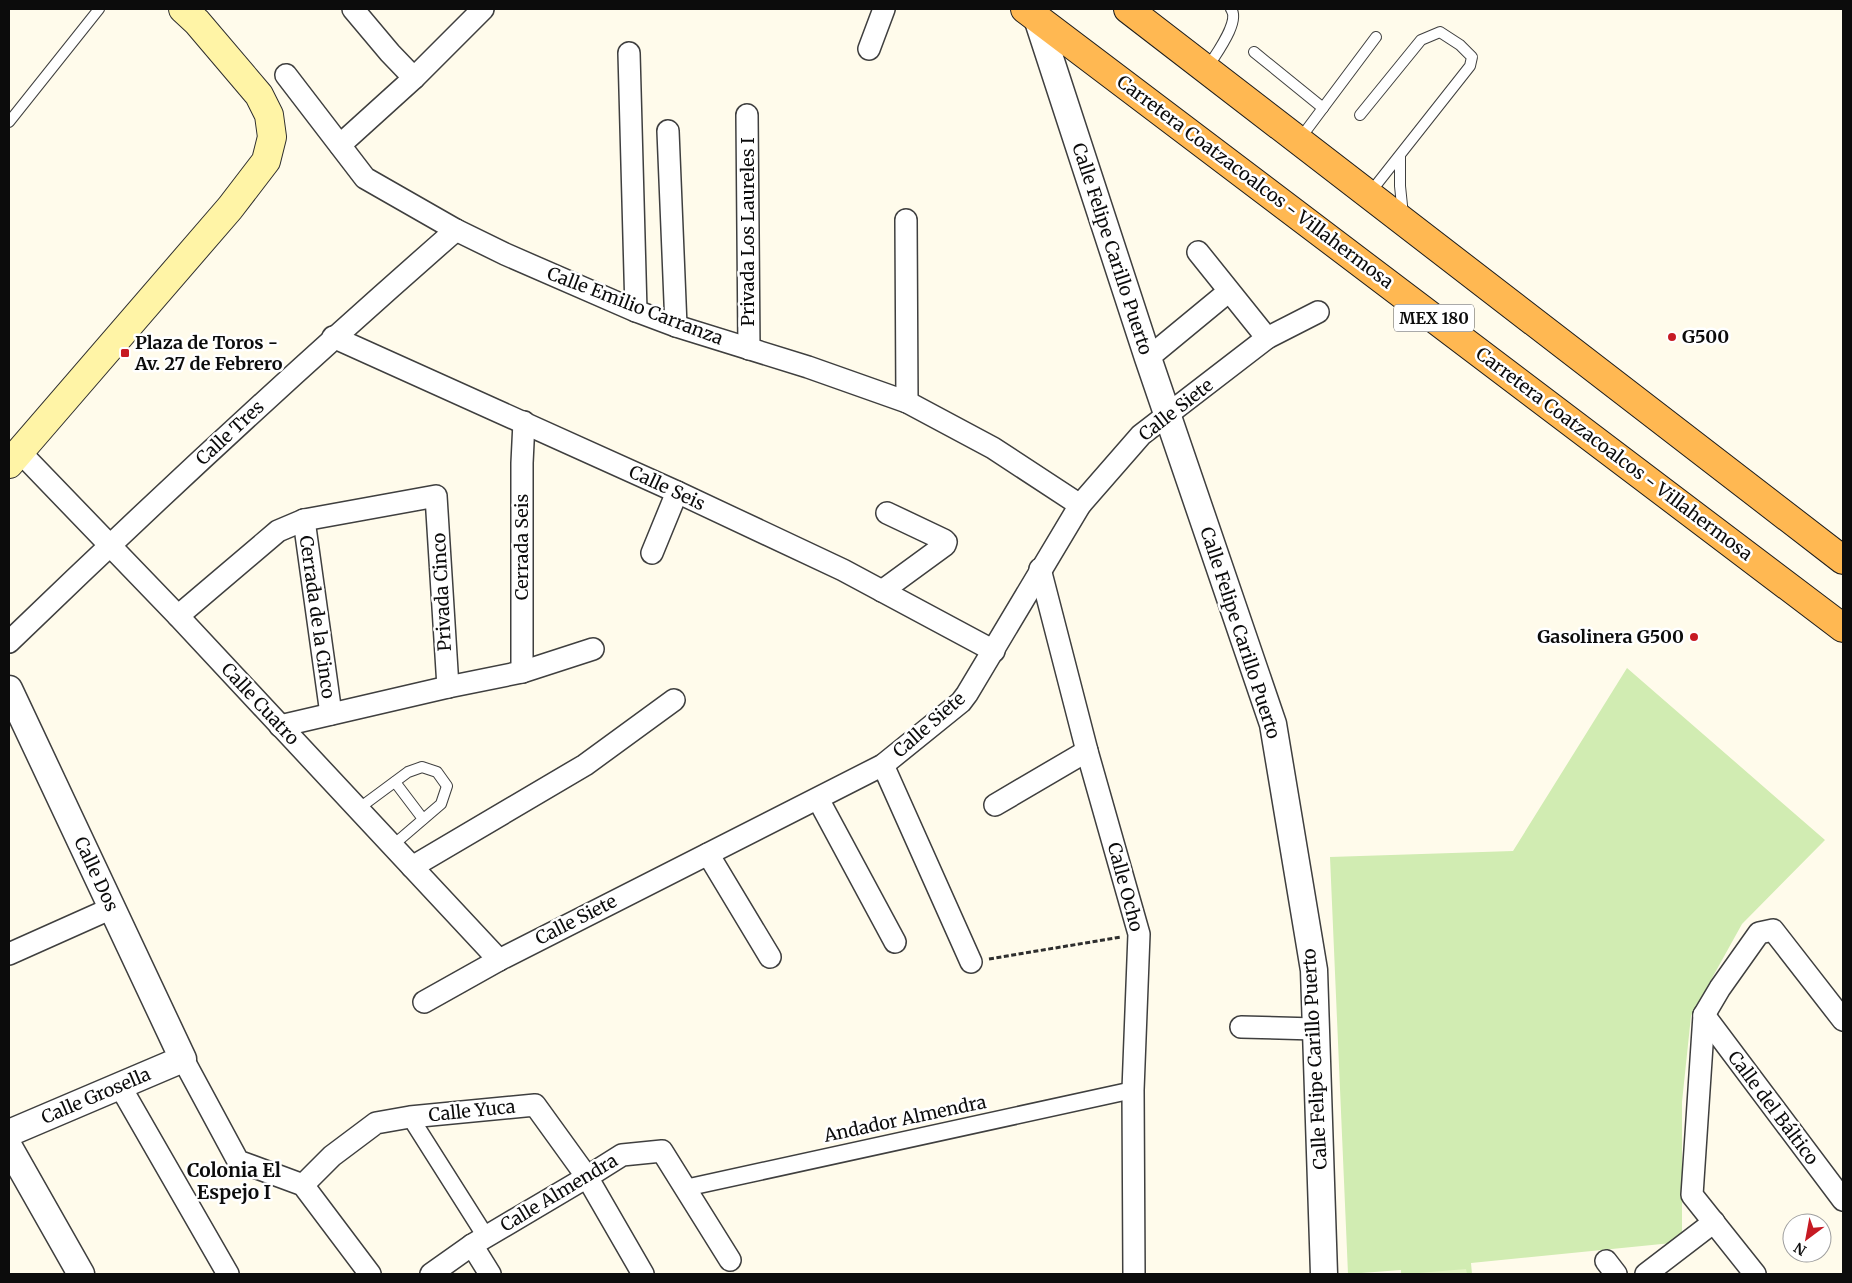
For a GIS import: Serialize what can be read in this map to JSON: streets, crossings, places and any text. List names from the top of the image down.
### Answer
{
  "streets": {
    "highway": ["Carretera Coatzacoalcos - Villahermosa", "MEX 180"],
    "street": [
      "Privada Los Laureles I",
      "Calle Felipe Carillo Puerto",
      "Calle Emilio Carranza",
      "Calle Siete",
      "Calle Tres",
      "Calle Seis",
      "Cerrada Seis",
      "Privada Cinco",
      "Cerrada de la Cinco",
      "Calle Cuatro",
      "Calle Dos",
      "Calle Ocho",
      "Calle Grosella",
      "Calle del Báltico",
      "Calle Yuca",
      "Andador Almendra",
      "Calle Almendra"
    ]
  },
  "crossings": [
    ["Carretera Coatzacoalcos - Villahermosa", "Calle Felipe Carillo Puerto"],
    ["Privada Los Laureles I", "Calle Emilio Carranza"],
    ["Calle Felipe Carillo Puerto", "Calle Siete"],
    ["Calle Emilio Carranza", "Calle Siete"],
    ["Calle Emilio Carranza", "Calle Tres"],
    ["Calle Siete", "Calle Seis"],
    ["Calle Siete", "Calle Cuatro"],
    ["Calle Siete", "Calle Ocho"],
    ["Calle Tres", "Calle Seis"],
    ["Calle Tres", "Calle Cuatro"],
    ["Calle Seis", "Cerrada Seis"],
    ["Privada Cinco", "Cerrada de la Cinco"],
    ["Calle Dos", "Calle Grosella"],
    ["Calle Ocho", "Andador Almendra"],
    ["Calle Yuca", "Calle Almendra"],
    ["Andador Almendra", "Calle Almendra"]
  ],
  "districts": ["Colonia El Espejo I"],
  "places": {
    "other": ["G500", "Gasolinera G500"],
    "transit": ["Plaza de Toros - Av. 27 de Febrero"]
  },
  "north": "bottom left"
}
